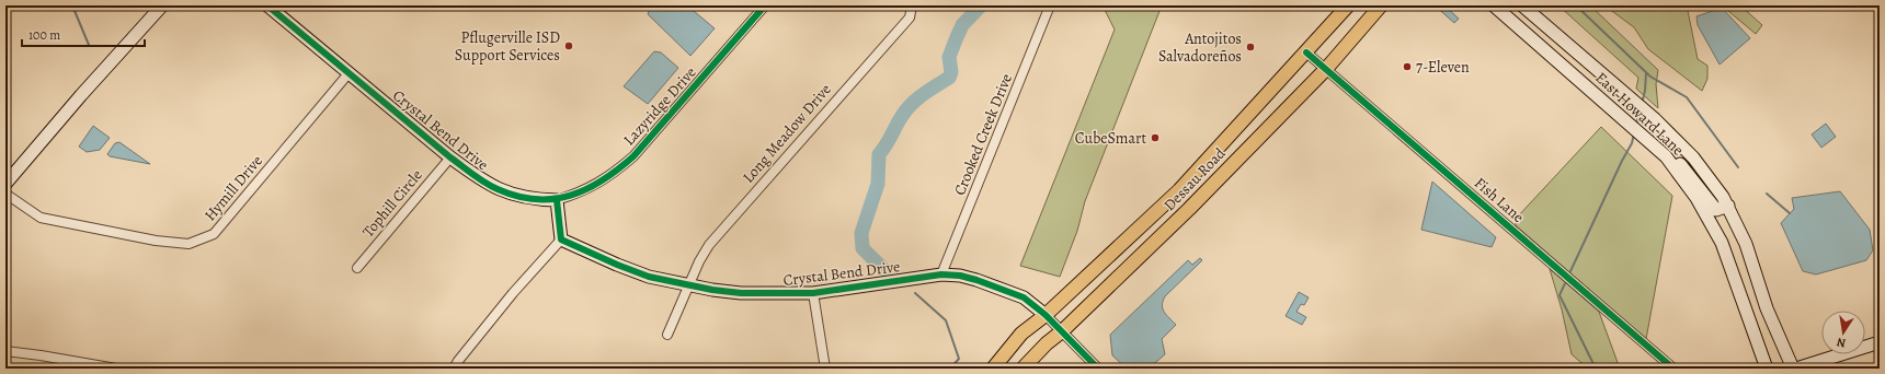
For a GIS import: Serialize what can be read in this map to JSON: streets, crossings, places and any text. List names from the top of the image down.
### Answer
{
  "streets": {
    "main road": ["Dessau Road"],
    "street": [
      "Lazyridge Drive",
      "East Howard Lane",
      "Crystal Bend Drive",
      "Long Meadow Drive",
      "Crooked Creek Drive",
      "Hymill Drive",
      "Fish Lane",
      "Tophill Circle"
    ]
  },
  "crossings": [
    ["Lazyridge Drive", "Crystal Bend Drive"],
    ["Crystal Bend Drive", "Long Meadow Drive"],
    ["Crystal Bend Drive", "Crooked Creek Drive"],
    ["Crystal Bend Drive", "Dessau Road"],
    ["Crystal Bend Drive", "Hymill Drive"],
    ["Crystal Bend Drive", "Tophill Circle"],
    ["Dessau Road", "Fish Lane"]
  ],
  "places": [
    "Pflugerville ISD Support Services",
    "Antojitos Salvadoreños",
    "7-Eleven",
    "CubeSmart"
  ],
  "scale_bar": "100 m",
  "north": "bottom"
}
